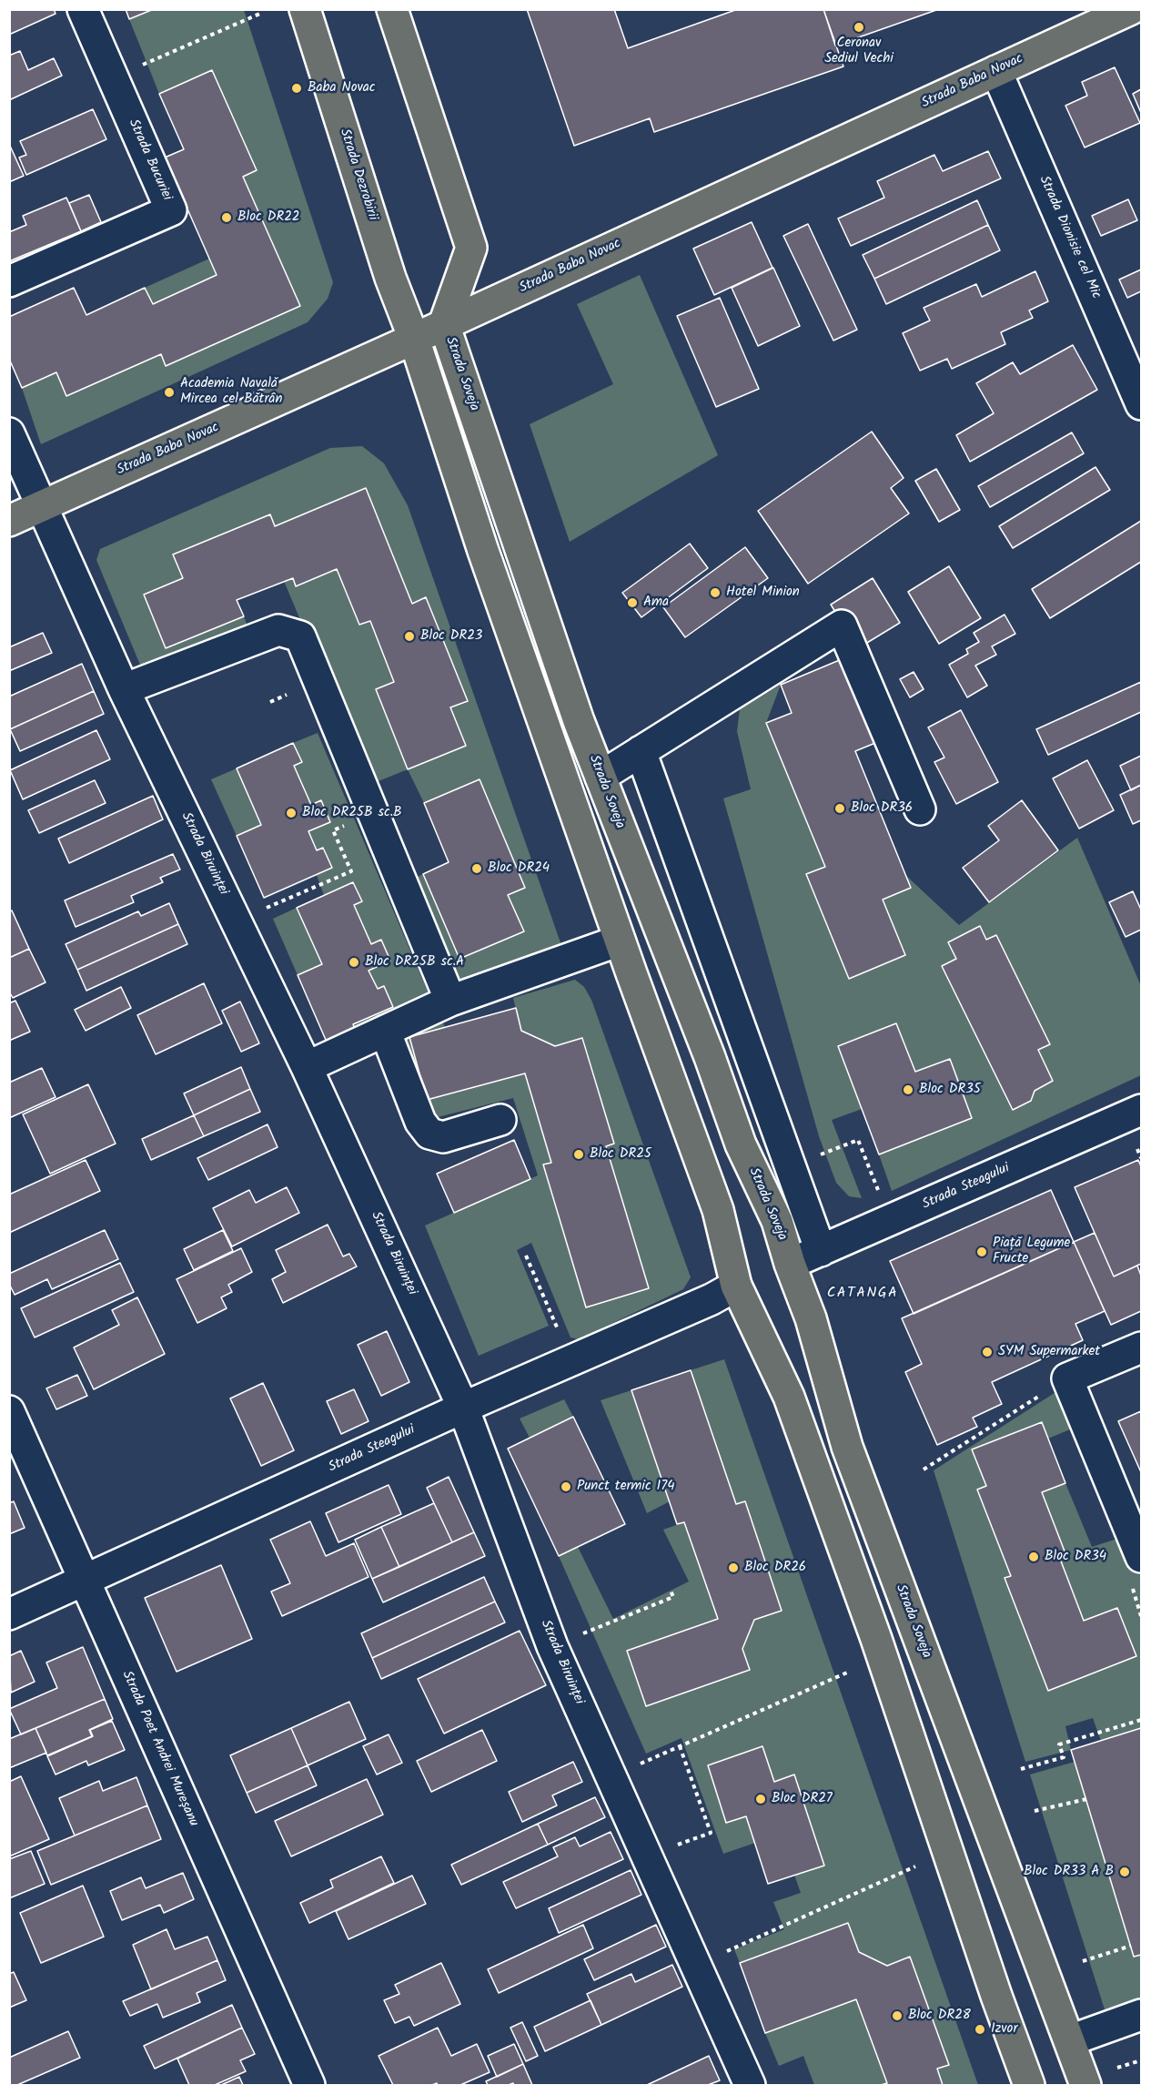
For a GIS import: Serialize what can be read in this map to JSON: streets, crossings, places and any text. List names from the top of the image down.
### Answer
{
  "streets": {
    "main road": ["Strada Baba Novac", "Strada Dezrobirii", "Strada Soveja"],
    "street": [
      "Strada Bucuriei",
      "Strada Dionisie cel Mic",
      "Strada Biruinței",
      "Strada Steagului",
      "Strada Poet Andrei Mureșanu"
    ]
  },
  "crossings": [
    ["Strada Baba Novac", "Strada Dezrobirii"],
    ["Strada Baba Novac", "Strada Dionisie cel Mic"],
    ["Strada Baba Novac", "Strada Soveja"],
    ["Strada Baba Novac", "Strada Biruinței"],
    ["Strada Soveja", "Strada Steagului"],
    ["Strada Biruinței", "Strada Steagului"],
    ["Strada Steagului", "Strada Poet Andrei Mureșanu"]
  ],
  "districts": ["CATANGA"],
  "places": [
    "Ceronav Sediul Vechi",
    "Baba Novac",
    "Bloc DR22",
    "Academia Navală Mircea cel Bătrân",
    "Hotel Minion",
    "Ama",
    "Bloc DR23",
    "Bloc DR36",
    "Bloc DR25B sc.B",
    "Bloc DR24",
    "Bloc DR25B sc.A",
    "Bloc DR35",
    "Bloc DR25",
    "Piață Legume Fructe",
    "SYM Supermarket",
    "Punct termic 174",
    "Bloc DR34",
    "Bloc DR26",
    "Bloc DR27",
    "Bloc DR33 A B",
    "Bloc DR28",
    "Izvor"
  ]
}
